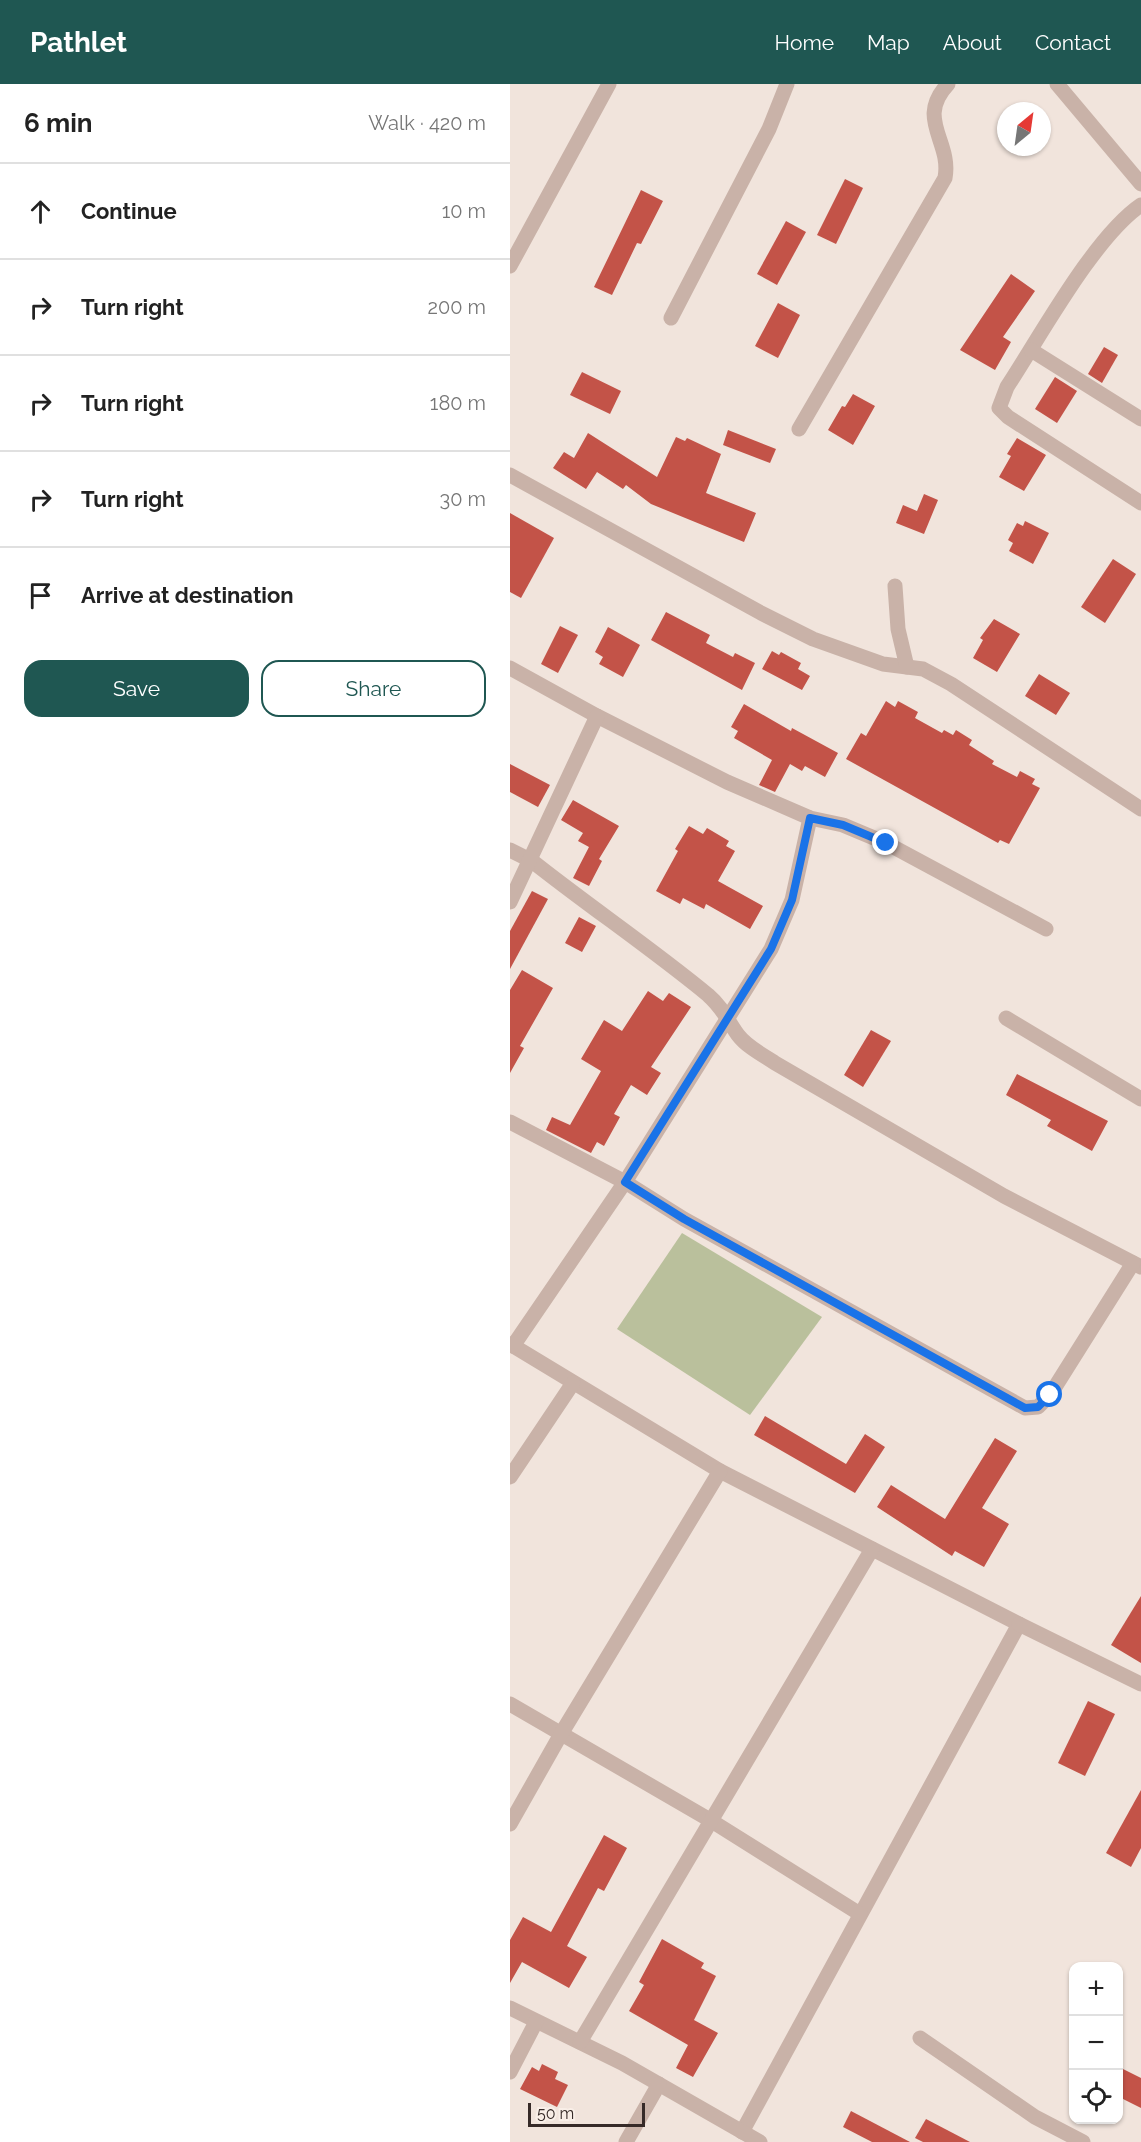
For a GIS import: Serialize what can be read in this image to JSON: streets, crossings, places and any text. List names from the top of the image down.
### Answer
{
  "scale_bar": "50 m",
  "north": "top right",
  "page": {
    "header": "Pathlet",
    "nav": [
      "Home",
      "Map",
      "About",
      "Contact"
    ],
    "heading": ["6 min", "Walk · 420 m"],
    "list": [
      ["Continue", "10 m"],
      ["Turn right", "200 m"],
      ["Turn right", "180 m"],
      ["Turn right", "30 m"],
      "Arrive at destination"
    ],
    "buttons": ["Save", "Share"],
    "map_buttons": ["+", "−"],
    "scale": "50 m"
  }
}
